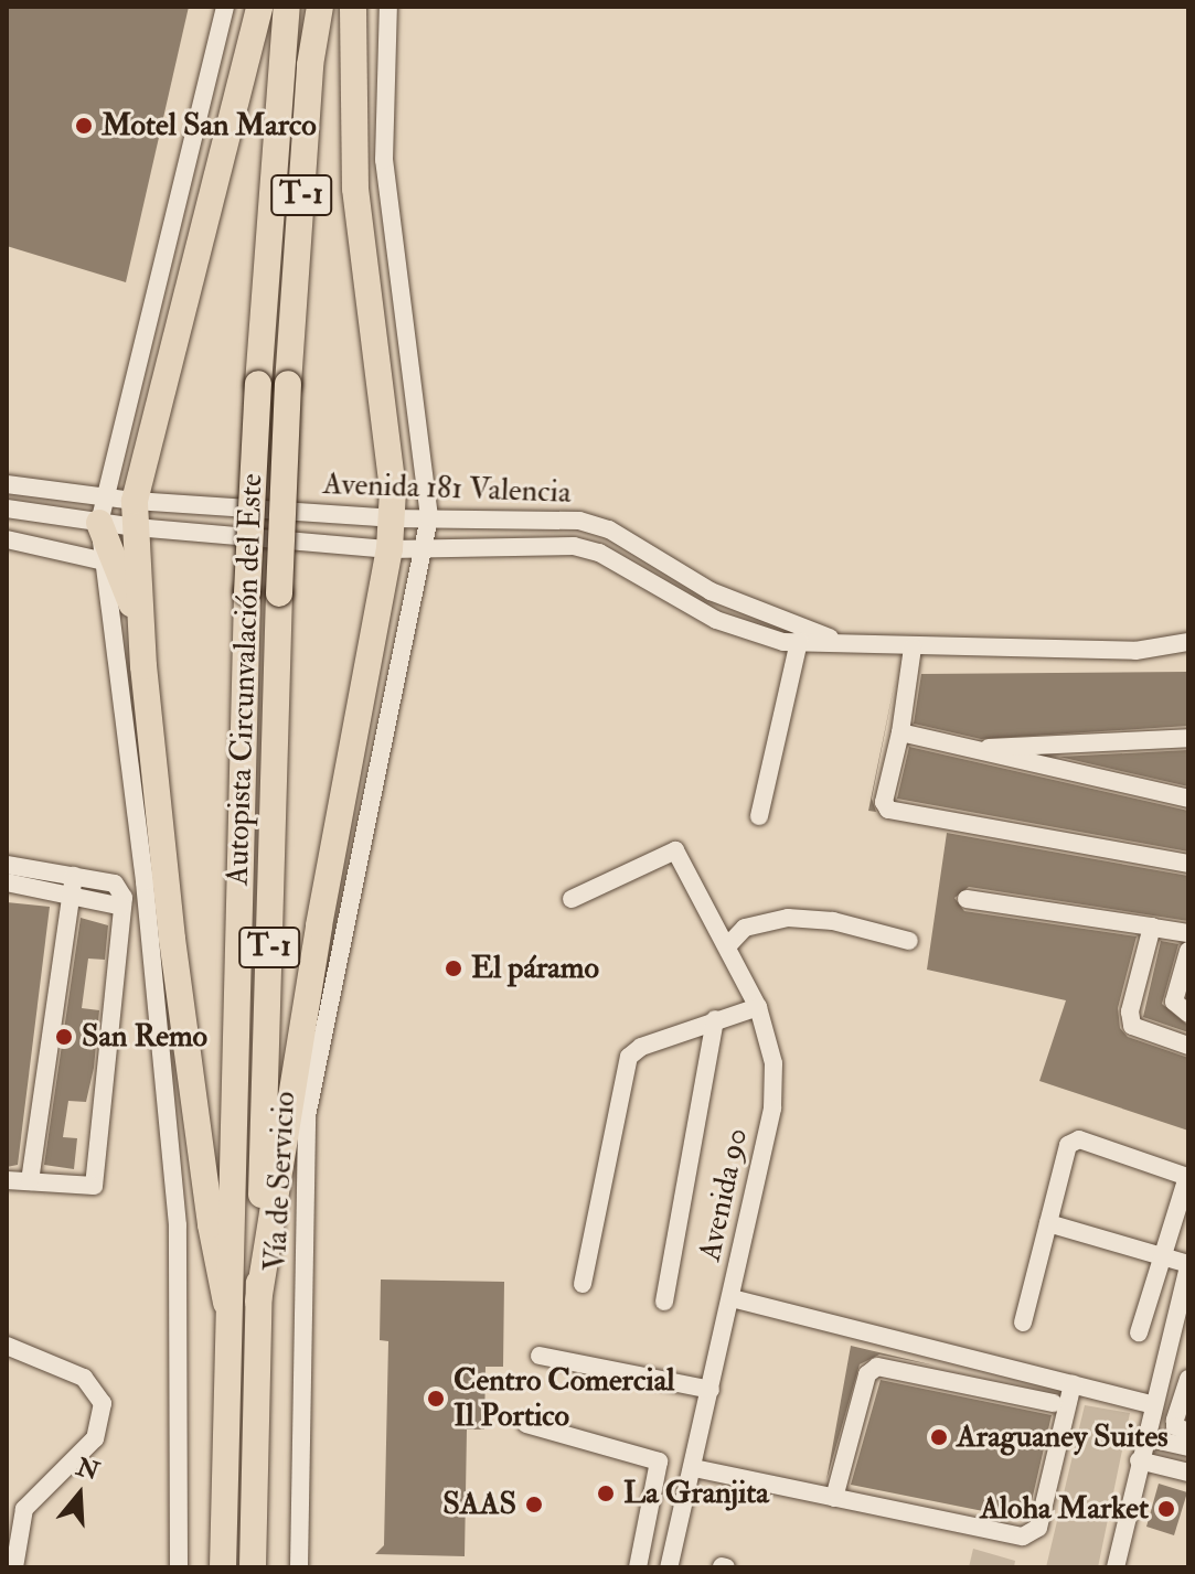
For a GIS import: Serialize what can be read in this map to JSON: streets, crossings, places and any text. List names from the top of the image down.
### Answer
{
  "streets": {
    "highway": ["T-1", "Autopista Circunvalación del Este"],
    "street": ["Avenida 181 Valencia", "Vía de Servicio", "Avenida 90"]
  },
  "crossings": [
    ["Avenida 181 Valencia", "Vía de Servicio"]
  ],
  "places": [
    "Motel San Marco",
    "El páramo",
    "San Remo",
    "Centro Comercial Il Portico",
    "Araguaney Suites",
    "La Granjita",
    "SAAS",
    "Aloha Market"
  ],
  "north": "top"
}
